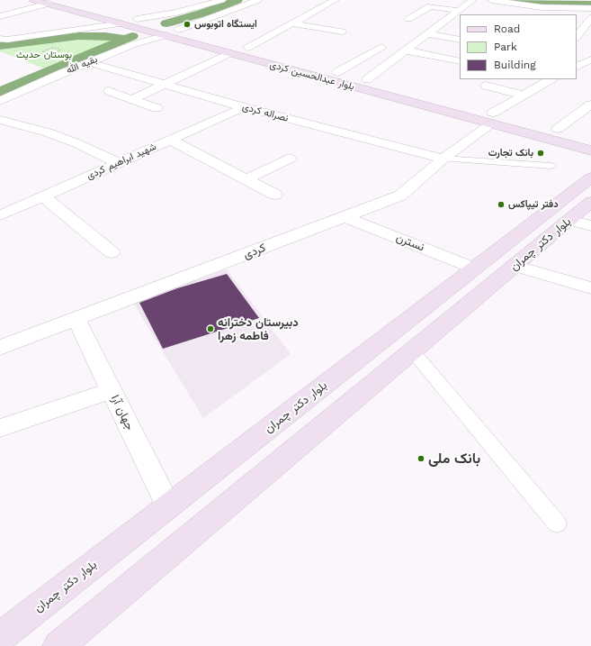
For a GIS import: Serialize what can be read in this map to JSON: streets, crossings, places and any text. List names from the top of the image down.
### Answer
{
  "streets": {
    "main road": ["بلوار عبدالحسین کردی", "بلوار دکتر چمران"],
    "street": [
      "بقیه الله",
      "نصراله کردی",
      "شهید ابراهیم کردی",
      "نسترن",
      "کردی",
      "جهان آرا"
    ]
  },
  "crossings": [
    ["بقیه الله", "بلوار عبدالحسین کردی"],
    ["بقیه الله", "نصراله کردی"],
    ["بلوار عبدالحسین کردی", "کردی"],
    ["نصراله کردی", "شهید ابراهیم کردی"],
    ["نصراله کردی", "کردی"],
    ["نسترن", "بلوار دکتر چمران"],
    ["نسترن", "کردی"],
    ["بلوار دکتر چمران", "جهان آرا"],
    ["کردی", "جهان آرا"]
  ],
  "parks": ["بوستان حدیث"],
  "places": [
    "ایستگاه اتوبوس",
    "بانک تجارت",
    "دفتر تیپاکس",
    "دبیرستان دخترانه فاطمه زهرا",
    "بانک ملی"
  ],
  "legend": ["Road", "Park", "Building"]
}
